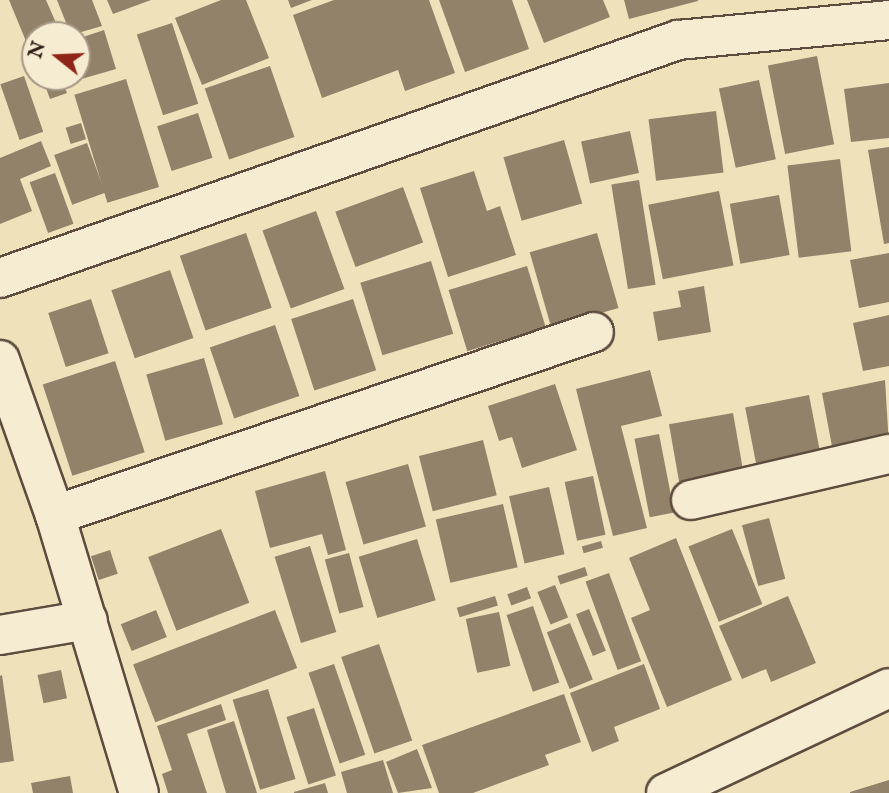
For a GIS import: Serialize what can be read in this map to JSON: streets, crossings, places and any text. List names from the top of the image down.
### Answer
{
  "north": "left"
}
